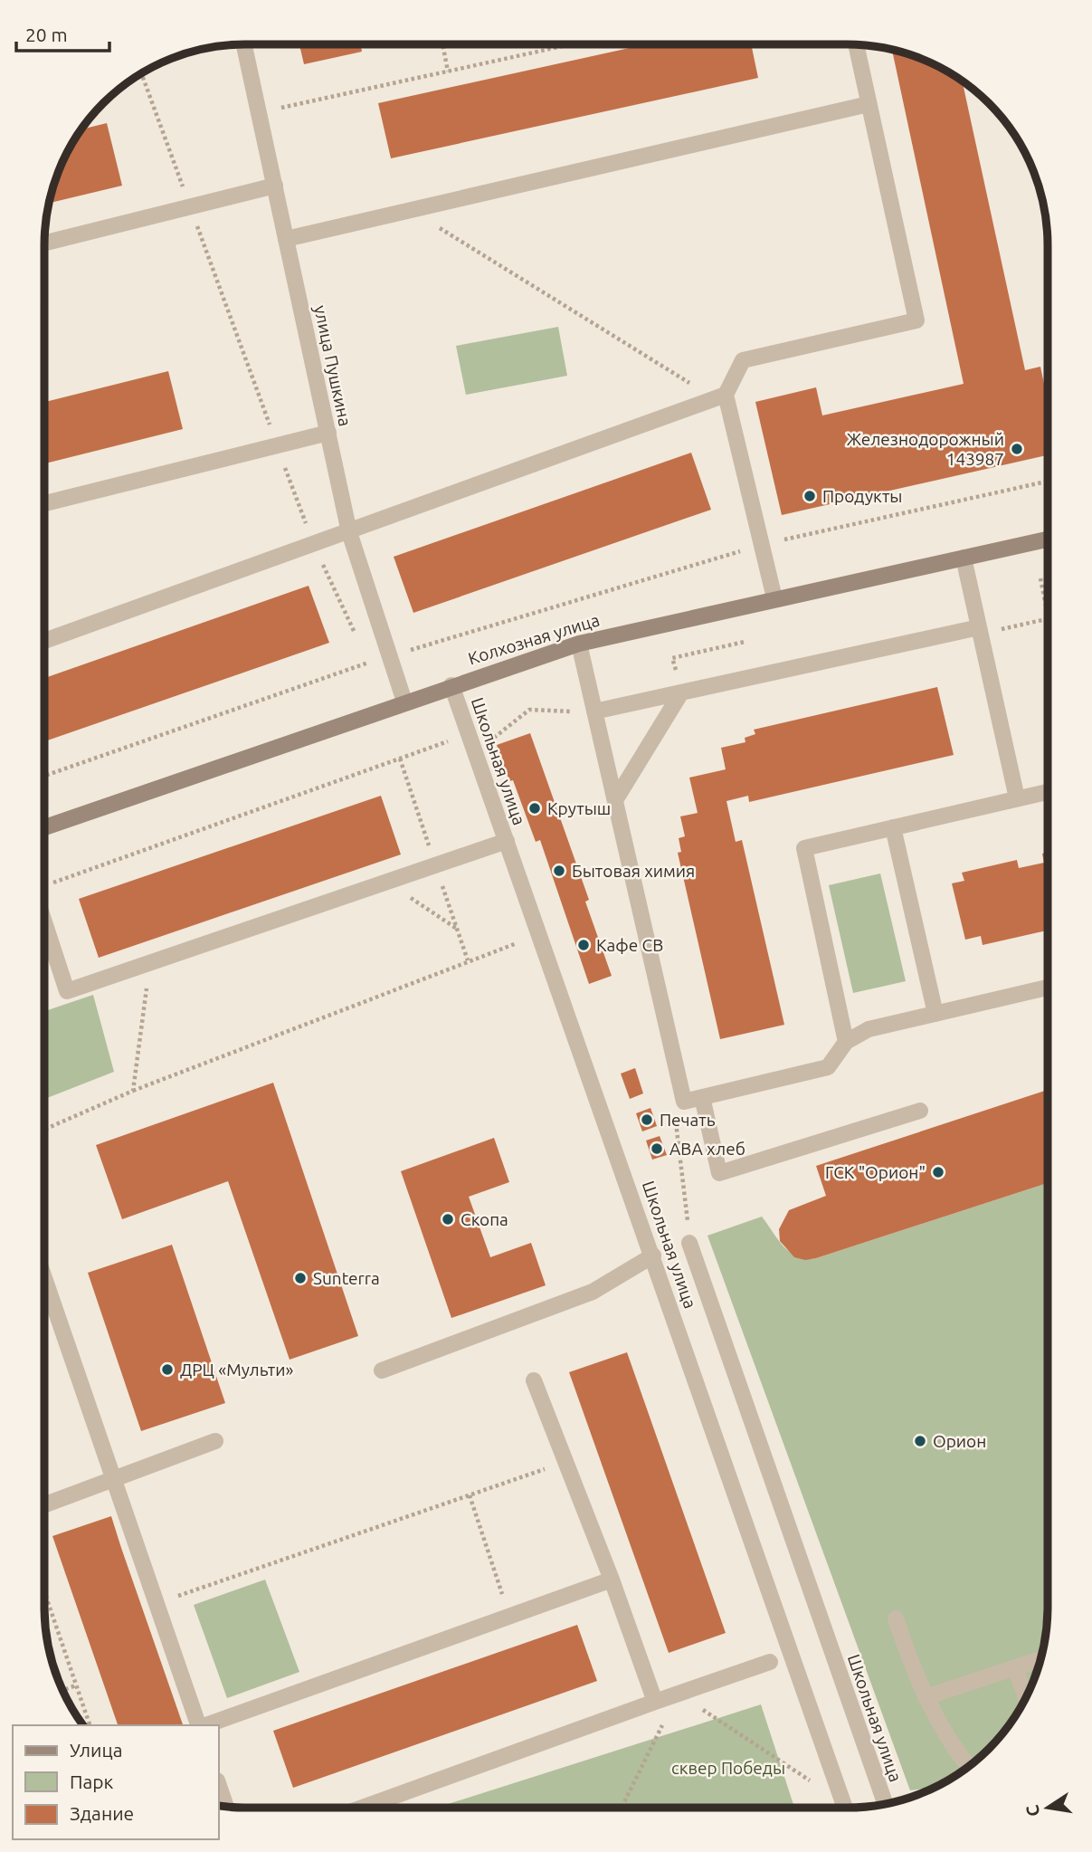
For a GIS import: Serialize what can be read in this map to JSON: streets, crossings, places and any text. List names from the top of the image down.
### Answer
{
  "streets": {
    "street": ["улица Пушкина", "Колхозная улица", "Школьная улица"]
  },
  "crossings": [
    ["улица Пушкина", "Колхозная улица"],
    ["Колхозная улица", "Школьная улица"]
  ],
  "parks": ["сквер Победы"],
  "places": [
    "Железнодорожный 143987",
    "Продукты",
    "Крутыш",
    "Бытовая химия",
    "Кафе СВ",
    "Печать",
    "АВА хлеб",
    "ГСК \"Орион\"",
    "Скопа",
    "Sunterra",
    "ДРЦ «Мульти»",
    "Орион"
  ],
  "legend": ["Улица", "Парк", "Здание"],
  "scale_bar": "20 m",
  "north": "left"
}
